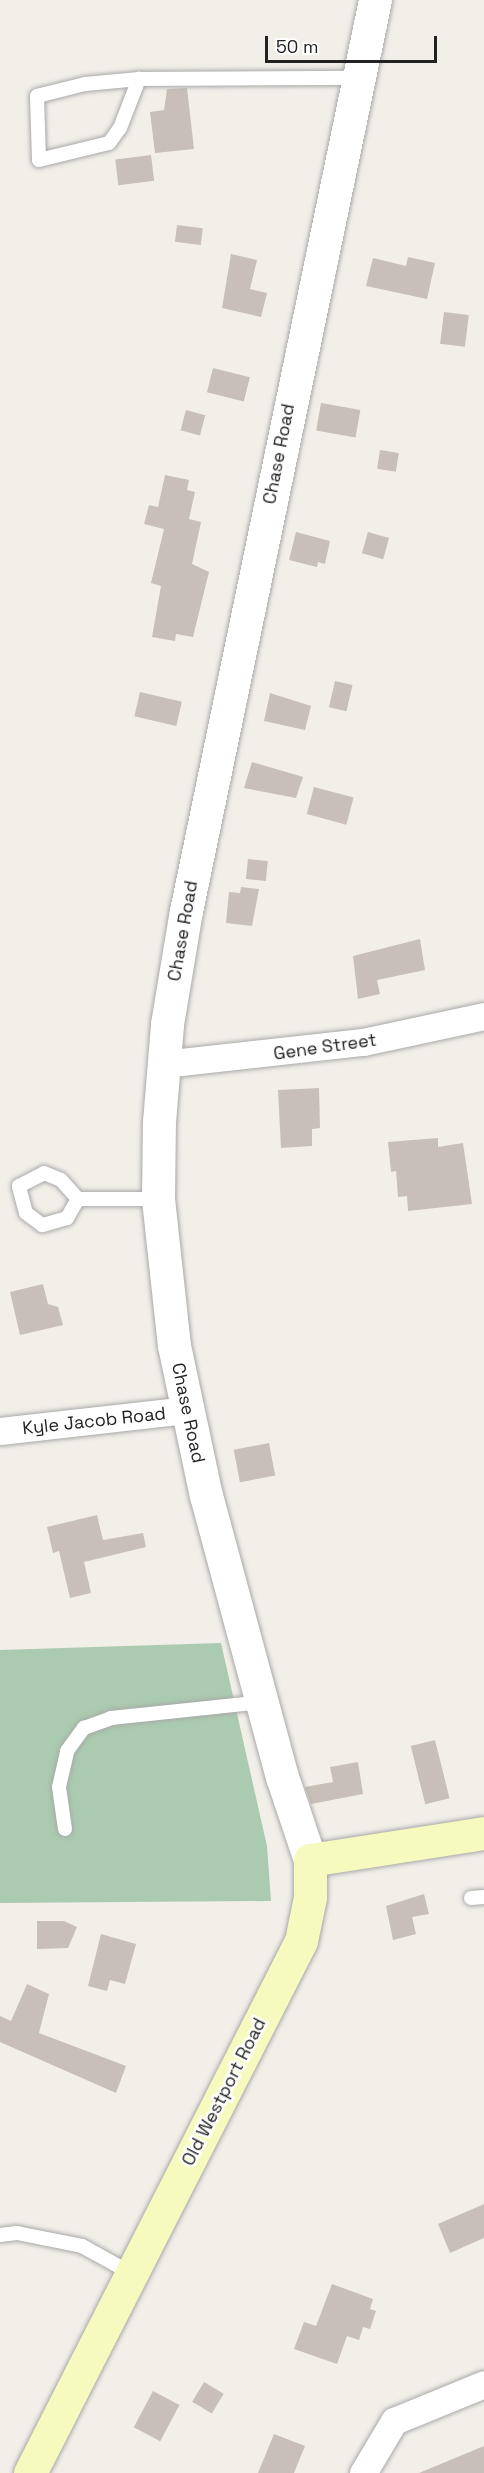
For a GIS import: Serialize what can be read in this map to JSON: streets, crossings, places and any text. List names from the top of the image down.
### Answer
{
  "streets": {
    "main road": ["Old Westport Road"],
    "street": ["Chase Road", "Gene Street", "Kyle Jacob Road"]
  },
  "crossings": [
    ["Chase Road", "Gene Street"],
    ["Chase Road", "Kyle Jacob Road"],
    ["Chase Road", "Old Westport Road"]
  ],
  "scale_bar": "50 m"
}
